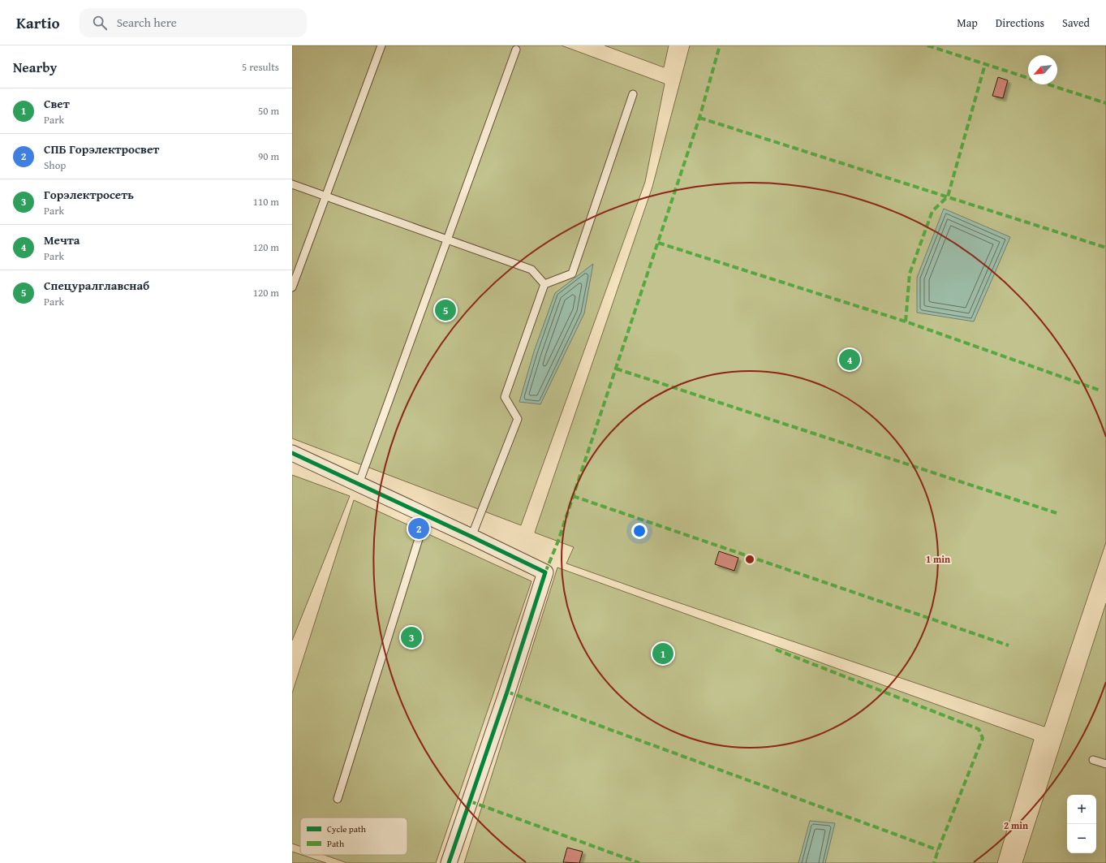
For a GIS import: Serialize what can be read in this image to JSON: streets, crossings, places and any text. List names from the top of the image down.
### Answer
{
  "legend": ["Cycle path", "Path"],
  "north": "bottom left",
  "page": {
    "header": "Kartio",
    "search": "Search here",
    "nav": ["Map", "Directions", "Saved"],
    "heading": ["Nearby", "5 results"],
    "list": [
      {
        "mark": "1",
        "name": "Свет",
        "note": "Park",
        "value": "50 m"
      },
      {
        "mark": "2",
        "name": "СПБ Горэлектросвет",
        "note": "Shop",
        "value": "90 m"
      },
      {
        "mark": "3",
        "name": "Горэлектросеть",
        "note": "Park",
        "value": "110 m"
      },
      {
        "mark": "4",
        "name": "Мечта",
        "note": "Park",
        "value": "120 m"
      },
      {
        "mark": "5",
        "name": "Спецуралглавснаб",
        "note": "Park",
        "value": "120 m"
      }
    ],
    "pins": [
      "5",
      "4",
      "2",
      "3",
      "1"
    ],
    "map_buttons": ["+", "−"]
  },
  "rings": ["1 min", "2 min"]
}
